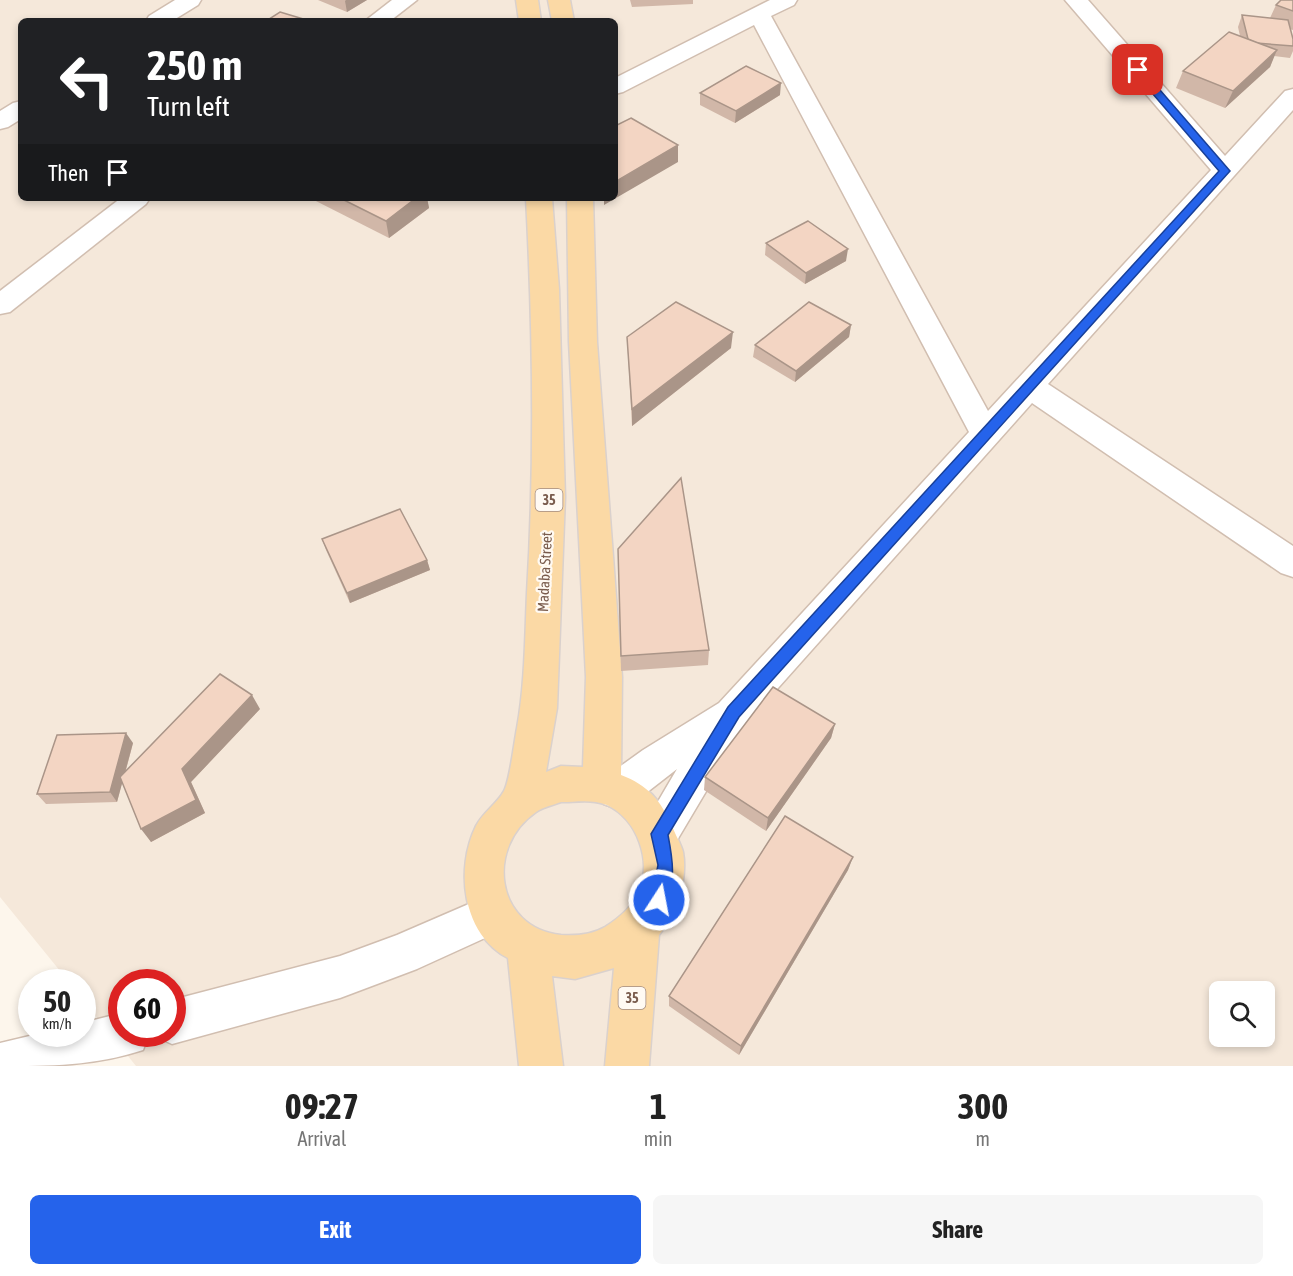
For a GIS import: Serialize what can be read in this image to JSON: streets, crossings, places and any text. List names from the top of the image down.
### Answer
{
  "streets": {
    "main road": ["35", "Madaba Street"]
  },
  "crossings": [
    ["35", "Madaba Street"]
  ],
  "page": {
    "turn": ["250 m", "Turn left"],
    "then": "Then",
    "speed": "50 km/h",
    "limit": "60",
    "eta": [
      "09:27",
      "Arrival",
      "1",
      "min",
      "300",
      "m"
    ],
    "buttons": ["Exit", "Share"]
  }
}
